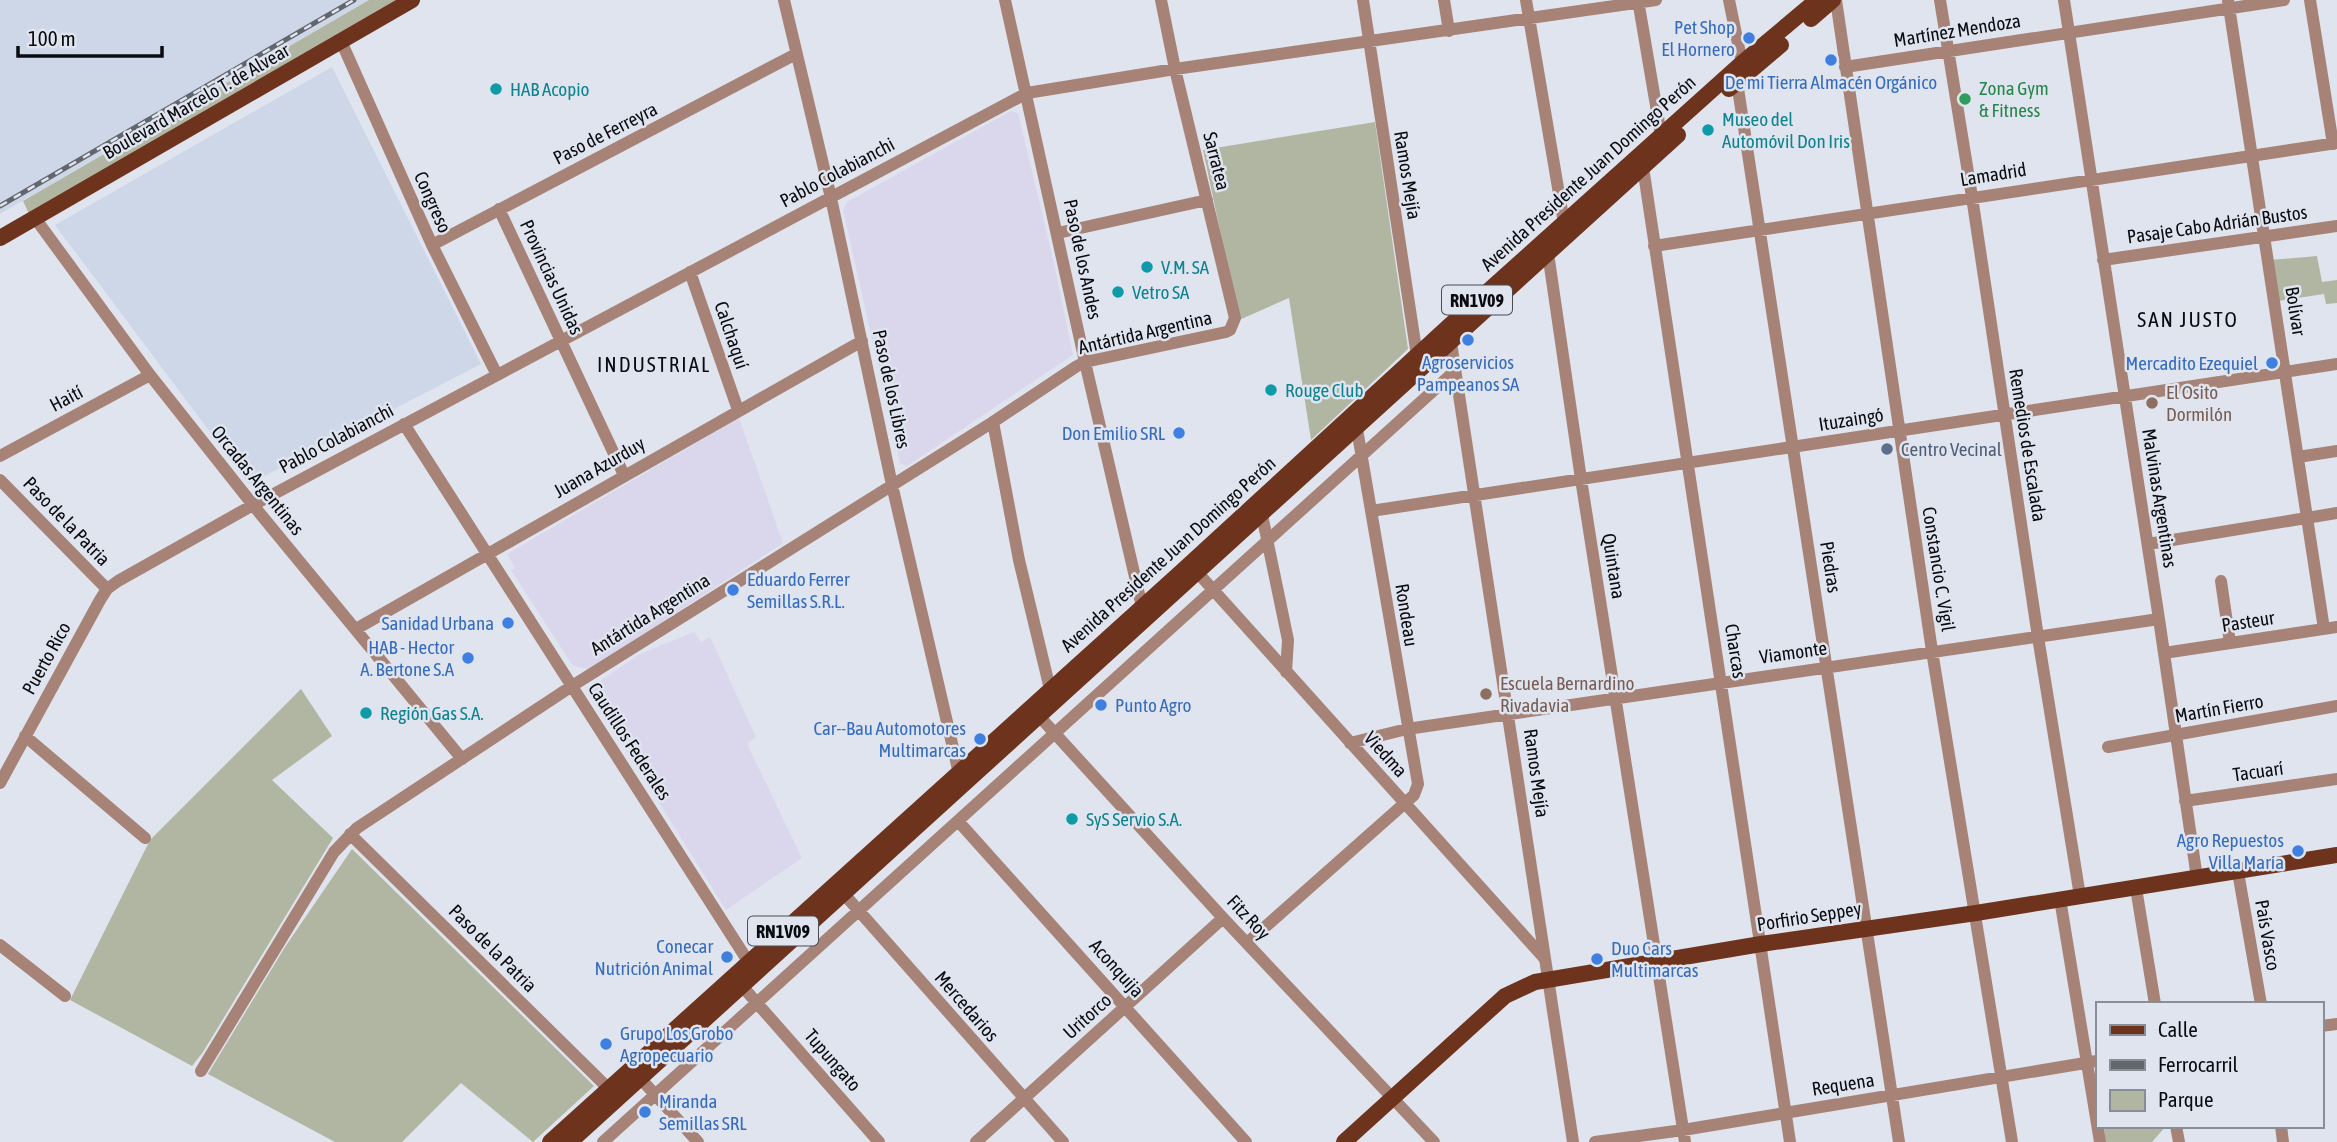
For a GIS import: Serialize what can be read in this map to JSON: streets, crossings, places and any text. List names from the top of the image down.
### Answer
{
  "streets": {
    "main road": [
      "Boulevard Marcelo T. de Alvear",
      "Avenida Presidente Juan Domingo Perón",
      "RN1V09",
      "Porfirio Seppey"
    ],
    "street": [
      "Martínez Mendoza",
      "Paso de Ferreyra",
      "Sarratea",
      "Pablo Colabianchi",
      "Lamadrid",
      "Ramos Mejía",
      "Congreso",
      "Pasaje Cabo Adrián Bustos",
      "Paso de los Andes",
      "Provincias Unidas",
      "Bolívar",
      "Antártida Argentina",
      "Calchaquí",
      "Paso de los Libres",
      "Haití",
      "Ituzaingó",
      "Remedios de Escalada",
      "Juana Azurduy",
      "Orcadas Argentinas",
      "Malvinas Argentinas",
      "Paso de la Patria",
      "Quintana",
      "Piedras",
      "Constancio C. Vigil",
      "Rondeau",
      "Pasteur",
      "Charcas",
      "Viamonte",
      "Puerto Rico",
      "Martín Fierro",
      "Caudillos Federales",
      "Viedma",
      "Tacuarí",
      "Fitz Roy",
      "País Vasco",
      "Aconquija",
      "Mercedarios",
      "Uritorco",
      "Tupungato",
      "Requena"
    ]
  },
  "crossings": [
    ["Martínez Mendoza", "Bolívar"],
    ["Martínez Mendoza", "Remedios de Escalada"],
    ["Martínez Mendoza", "Malvinas Argentinas"],
    ["Martínez Mendoza", "Constancio C. Vigil"],
    ["Boulevard Marcelo T. de Alvear", "Congreso"],
    ["Boulevard Marcelo T. de Alvear", "Orcadas Argentinas"],
    ["Paso de Ferreyra", "Congreso"],
    ["Paso de Ferreyra", "Provincias Unidas"],
    ["Paso de Ferreyra", "Paso de los Libres"],
    ["Sarratea", "Pablo Colabianchi"],
    ["Sarratea", "Antártida Argentina"],
    ["Pablo Colabianchi", "Ramos Mejía"],
    ["Pablo Colabianchi", "Congreso"],
    ["Pablo Colabianchi", "Paso de los Andes"],
    ["Pablo Colabianchi", "Provincias Unidas"],
    ["Pablo Colabianchi", "Calchaquí"],
    ["Pablo Colabianchi", "Paso de los Libres"],
    ["Pablo Colabianchi", "Orcadas Argentinas"],
    ["Pablo Colabianchi", "Paso de la Patria"],
    ["Pablo Colabianchi", "Puerto Rico"],
    ["Pablo Colabianchi", "Caudillos Federales"],
    ["Avenida Presidente Juan Domingo Perón", "Ramos Mejía"],
    ["Avenida Presidente Juan Domingo Perón", "Paso de los Andes"],
    ["Avenida Presidente Juan Domingo Perón", "Paso de los Libres"],
    ["Avenida Presidente Juan Domingo Perón", "Paso de la Patria"],
    ["Avenida Presidente Juan Domingo Perón", "Quintana"],
    ["Avenida Presidente Juan Domingo Perón", "Piedras"],
    ["Avenida Presidente Juan Domingo Perón", "Constancio C. Vigil"],
    ["Avenida Presidente Juan Domingo Perón", "Rondeau"],
    ["Avenida Presidente Juan Domingo Perón", "Charcas"],
    ["Avenida Presidente Juan Domingo Perón", "Caudillos Federales"],
    ["Avenida Presidente Juan Domingo Perón", "Viedma"],
    ["Avenida Presidente Juan Domingo Perón", "Fitz Roy"],
    ["Avenida Presidente Juan Domingo Perón", "Mercedarios"],
    ["Avenida Presidente Juan Domingo Perón", "Tupungato"],
    ["Lamadrid", "Bolívar"],
    ["Lamadrid", "Remedios de Escalada"],
    ["Lamadrid", "Malvinas Argentinas"],
    ["Lamadrid", "Piedras"],
    ["Lamadrid", "Constancio C. Vigil"],
    ["Lamadrid", "Charcas"],
    ["Ramos Mejía", "Ituzaingó"],
    ["Ramos Mejía", "Viamonte"],
    ["Ramos Mejía", "Viedma"],
    ["Ramos Mejía", "Porfirio Seppey"],
    ["Pasaje Cabo Adrián Bustos", "Bolívar"],
    ["Pasaje Cabo Adrián Bustos", "Malvinas Argentinas"],
    ["Paso de los Andes", "Antártida Argentina"],
    ["Provincias Unidas", "Juana Azurduy"],
    ["Bolívar", "Ituzaingó"],
    ["Bolívar", "Pasteur"],
    ["Antártida Argentina", "Paso de los Libres"],
    ["Antártida Argentina", "Orcadas Argentinas"],
    ["Antártida Argentina", "Paso de la Patria"],
    ["Antártida Argentina", "Caudillos Federales"],
    ["Calchaquí", "Juana Azurduy"],
    ["Paso de los Libres", "Juana Azurduy"],
    ["Haití", "Orcadas Argentinas"],
    ["Ituzaingó", "Remedios de Escalada"],
    ["Ituzaingó", "Malvinas Argentinas"],
    ["Ituzaingó", "Quintana"],
    ["Ituzaingó", "Piedras"],
    ["Ituzaingó", "Constancio C. Vigil"],
    ["Ituzaingó", "Rondeau"],
    ["Ituzaingó", "Charcas"],
    ["Remedios de Escalada", "Viamonte"],
    ["Remedios de Escalada", "Porfirio Seppey"],
    ["Juana Azurduy", "Orcadas Argentinas"],
    ["Juana Azurduy", "Caudillos Federales"],
    ["Malvinas Argentinas", "Pasteur"],
    ["Malvinas Argentinas", "Viamonte"],
    ["Malvinas Argentinas", "Martín Fierro"],
    ["Malvinas Argentinas", "Tacuarí"],
    ["Malvinas Argentinas", "Porfirio Seppey"],
    ["Paso de la Patria", "Puerto Rico"],
    ["Quintana", "Viamonte"],
    ["Quintana", "Porfirio Seppey"],
    ["Quintana", "Requena"],
    ["Piedras", "Viamonte"],
    ["Piedras", "Porfirio Seppey"],
    ["Piedras", "Requena"],
    ["Constancio C. Vigil", "Viamonte"],
    ["Constancio C. Vigil", "Porfirio Seppey"],
    ["Constancio C. Vigil", "Requena"],
    ["Rondeau", "Viamonte"],
    ["Rondeau", "Viedma"],
    ["Charcas", "Viamonte"],
    ["Charcas", "Porfirio Seppey"],
    ["Charcas", "Requena"],
    ["Viamonte", "Viedma"],
    ["Porfirio Seppey", "Fitz Roy"],
    ["Porfirio Seppey", "País Vasco"],
    ["Fitz Roy", "Uritorco"],
    ["Aconquija", "Uritorco"],
    ["Mercedarios", "Uritorco"]
  ],
  "districts": ["SAN JUSTO", "INDUSTRIAL"],
  "places": [
    "Pet Shop El Hornero",
    "De mi Tierra Almacén Orgánico",
    "HAB Acopio",
    "Zona Gym & Fitness",
    "Museo del Automóvil Don Iris",
    "V.M. SA",
    "Vetro SA",
    "Agroservicios Pampeanos SA",
    "Mercadito Ezequiel",
    "Rouge Club",
    "El Osito Dormilón",
    "Don Emilio SRL",
    "Centro Vecinal",
    "Eduardo Ferrer Semillas S.R.L.",
    "Sanidad Urbana",
    "HAB - Hector A. Bertone S.A",
    "Escuela Bernardino Rivadavia",
    "Punto Agro",
    "Región Gas S.A.",
    "Car--Bau Automotores Multimarcas",
    "SyS Servio S.A.",
    "Agro Repuestos Villa María",
    "Conecar Nutrición Animal",
    "Duo Cars Multimarcas",
    "Grupo Los Grobo Agropecuario",
    "Miranda Semillas SRL"
  ],
  "legend": ["Calle", "Ferrocarril", "Parque"],
  "scale_bar": "100 m"
}
